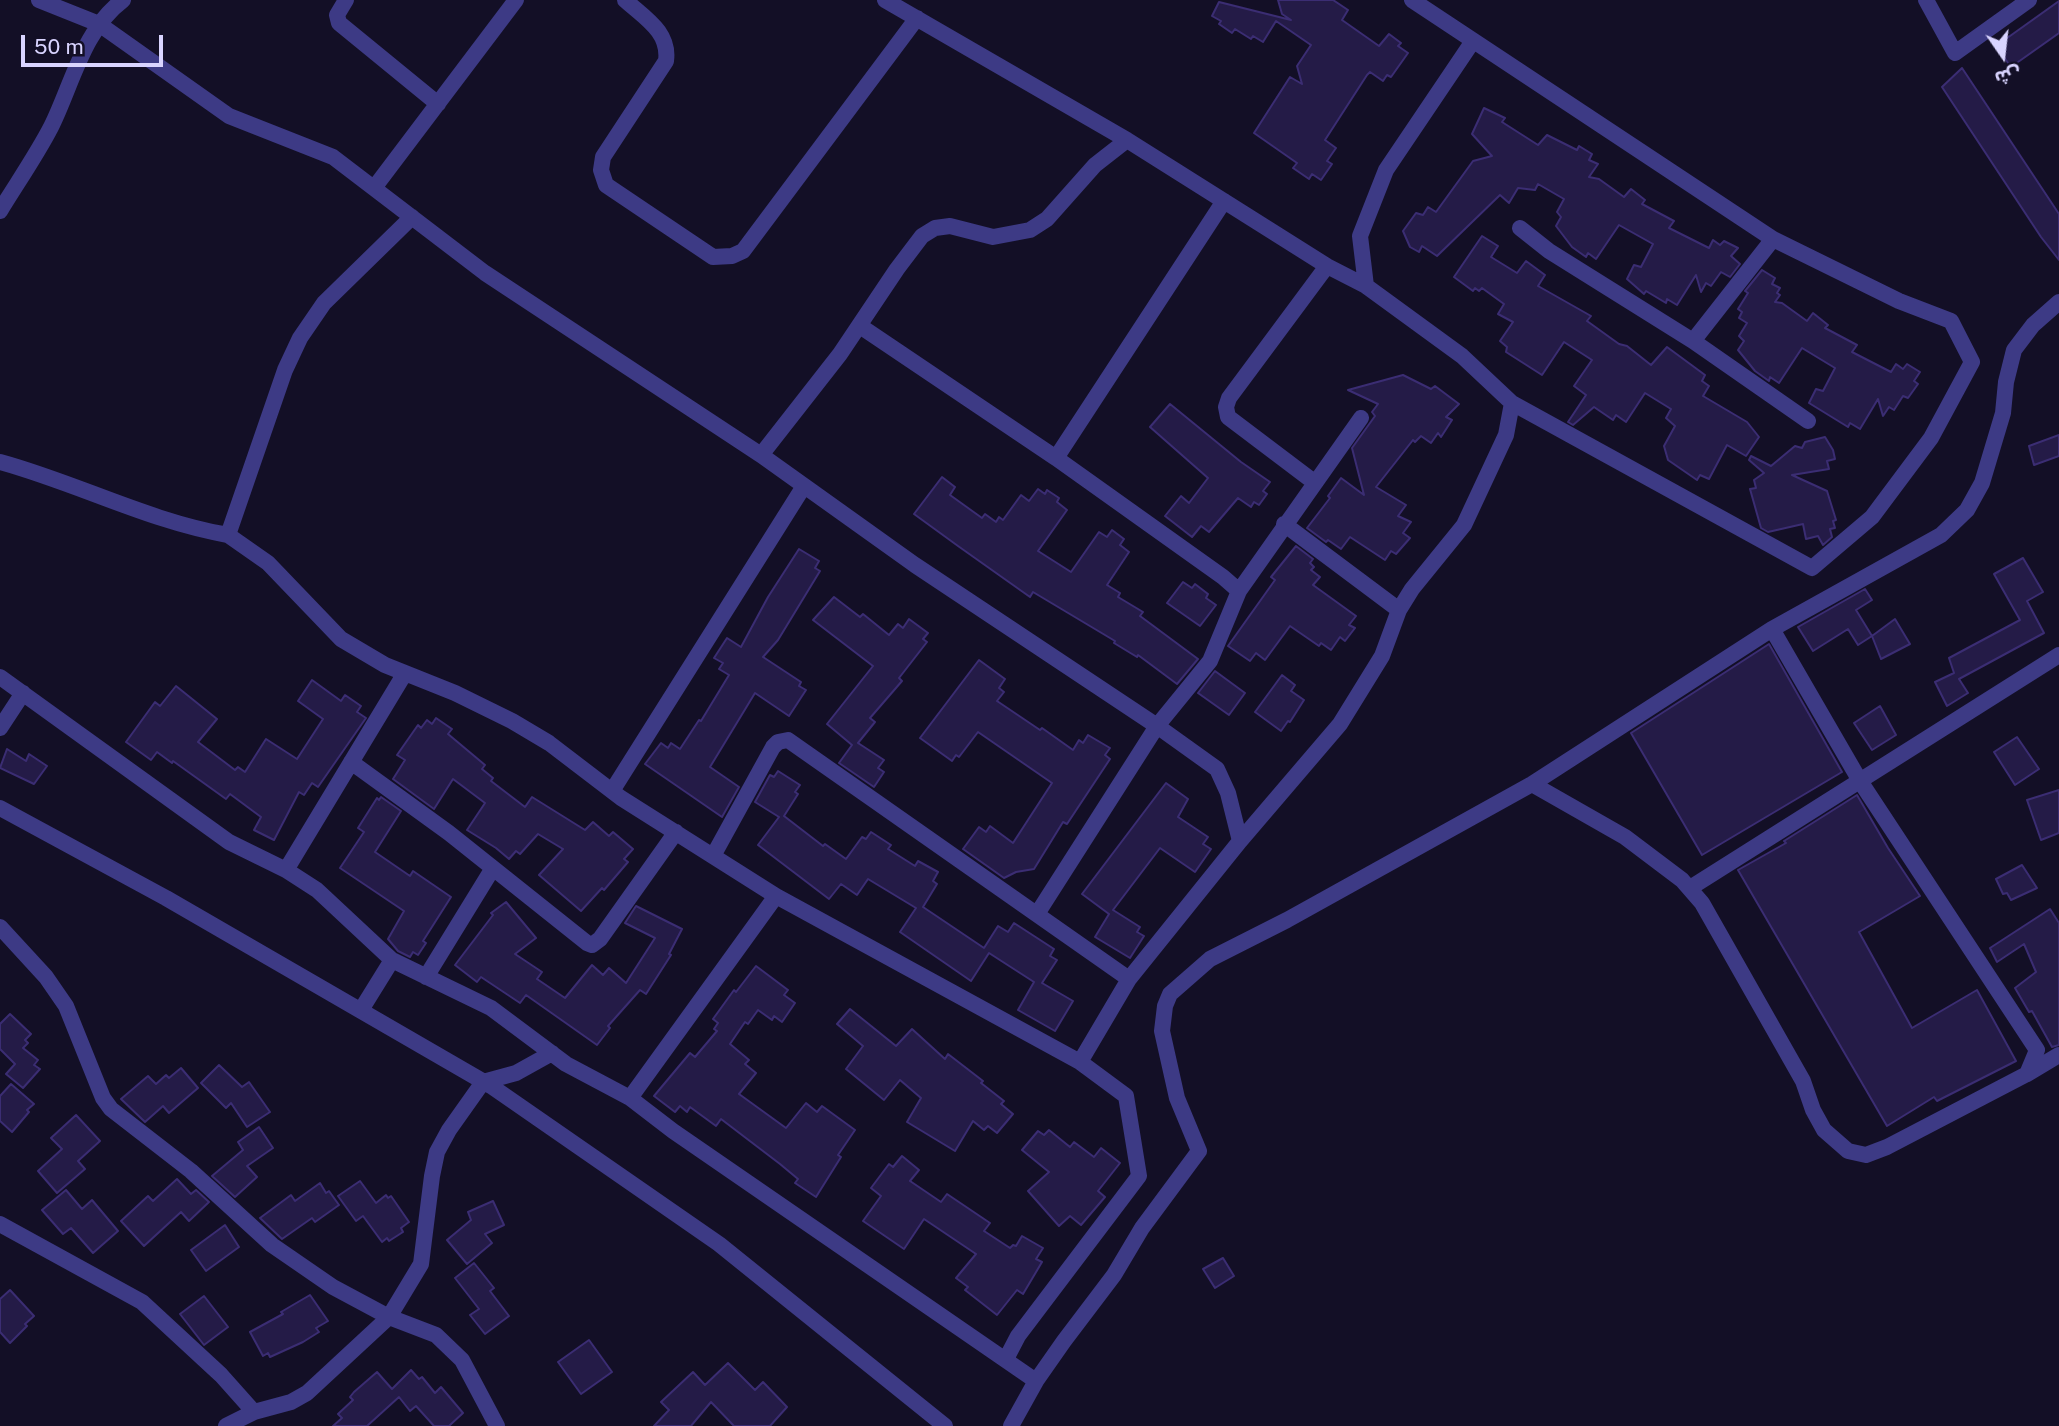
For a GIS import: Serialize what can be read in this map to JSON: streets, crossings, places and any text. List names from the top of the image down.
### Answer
{
  "scale_bar": "50 m",
  "north": "bottom"
}
